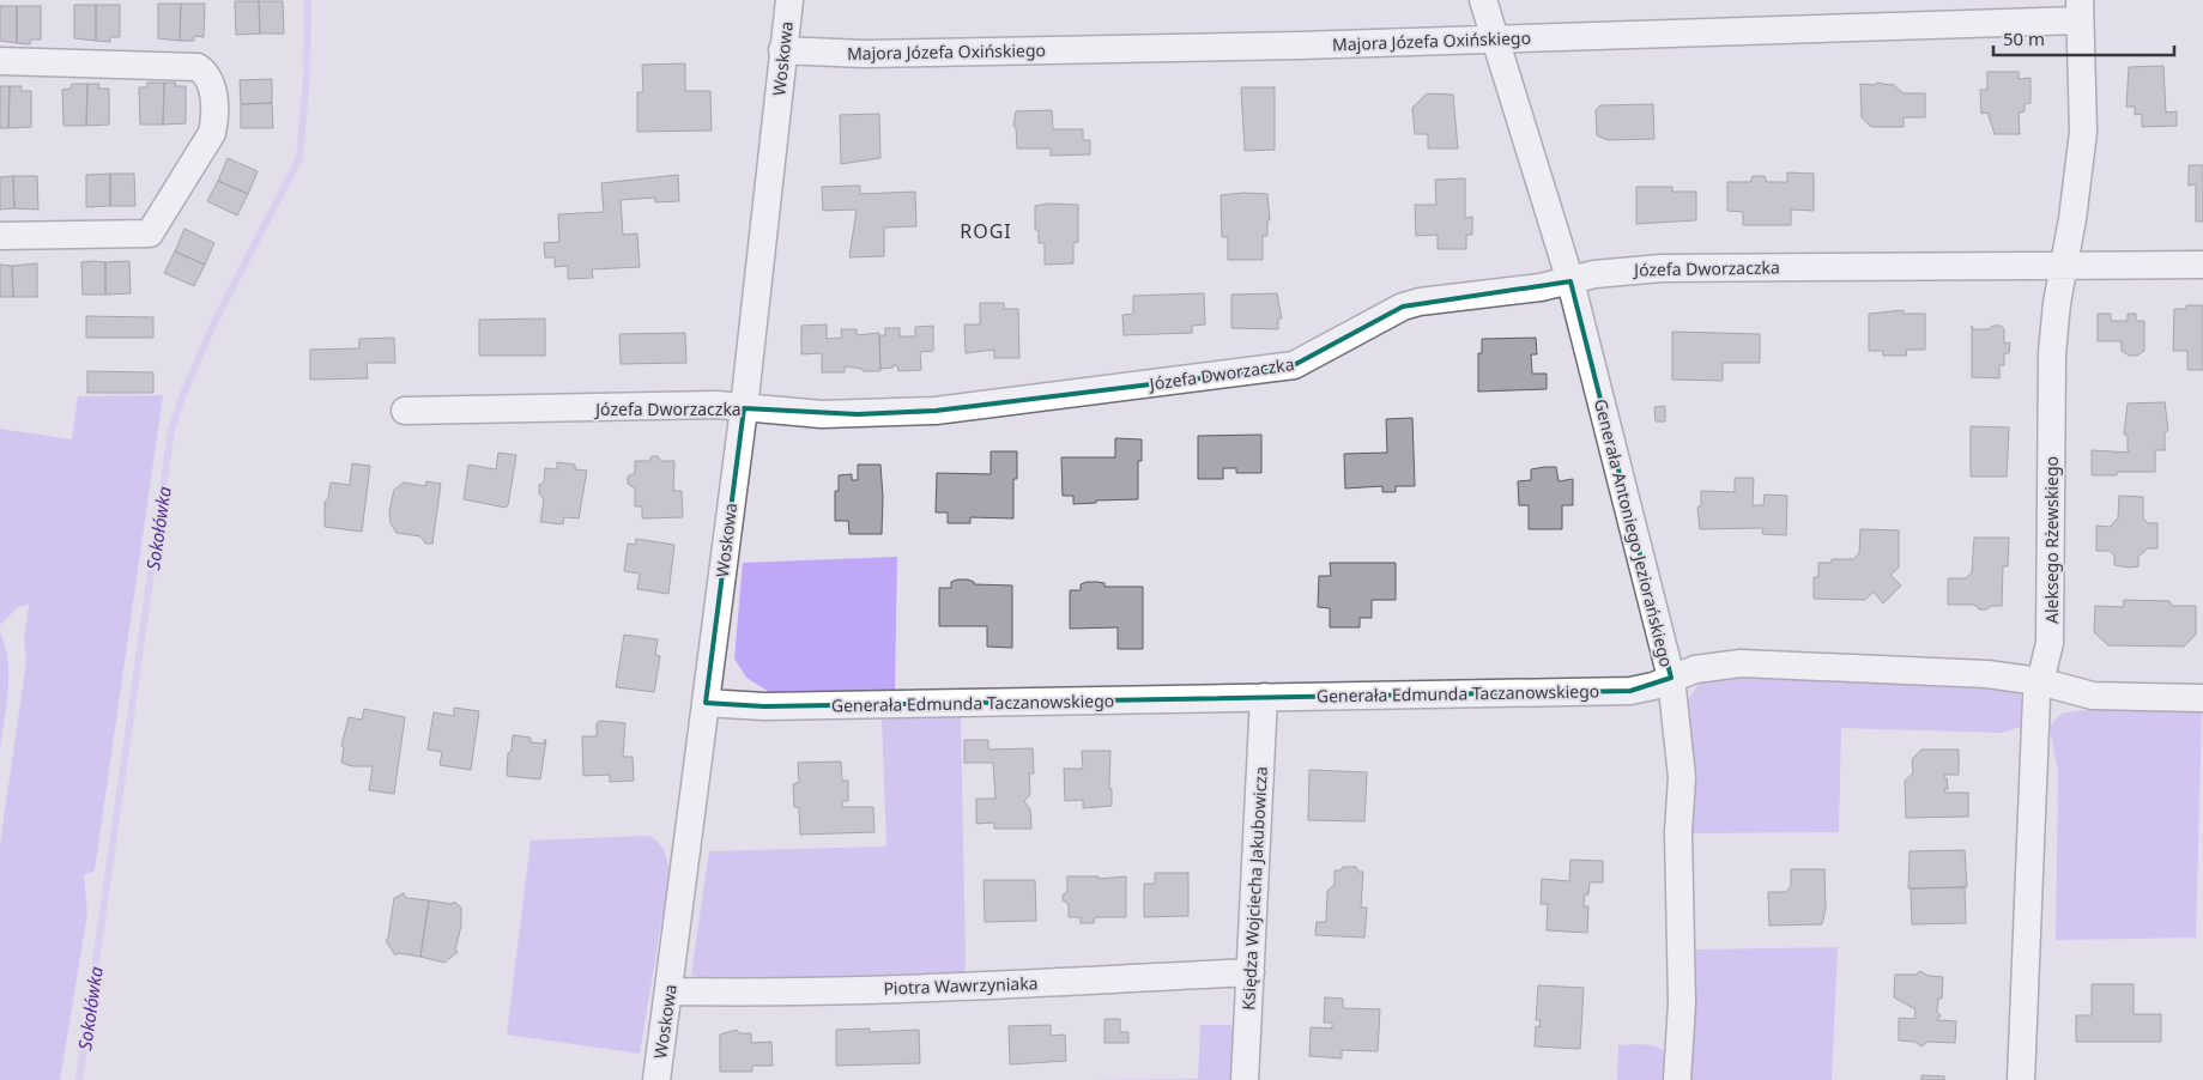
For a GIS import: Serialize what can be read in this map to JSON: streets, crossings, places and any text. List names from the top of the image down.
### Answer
{
  "streets": {
    "street": [
      "Majora Józefa Oxińskiego",
      "Woskowa",
      "Józefa Dworzaczka",
      "Generała Antoniego Jeziorańskiego",
      "Aleksego Rżewskiego",
      "Generała Edmunda Taczanowskiego",
      "Księdza Wojciecha Jakubowicza",
      "Piotra Wawrzyniaka"
    ]
  },
  "crossings": [
    ["Majora Józefa Oxińskiego", "Woskowa"],
    ["Majora Józefa Oxińskiego", "Generała Antoniego Jeziorańskiego"],
    ["Majora Józefa Oxińskiego", "Aleksego Rżewskiego"],
    ["Woskowa", "Józefa Dworzaczka"],
    ["Woskowa", "Generała Edmunda Taczanowskiego"],
    ["Woskowa", "Piotra Wawrzyniaka"],
    ["Józefa Dworzaczka", "Generała Antoniego Jeziorańskiego"],
    ["Józefa Dworzaczka", "Aleksego Rżewskiego"],
    ["Generała Antoniego Jeziorańskiego", "Generała Edmunda Taczanowskiego"],
    ["Aleksego Rżewskiego", "Generała Edmunda Taczanowskiego"],
    ["Generała Edmunda Taczanowskiego", "Księdza Wojciecha Jakubowicza"],
    ["Księdza Wojciecha Jakubowicza", "Piotra Wawrzyniaka"]
  ],
  "districts": ["ROGI"],
  "water": ["Sokołówka"],
  "scale_bar": "50 m"
}
